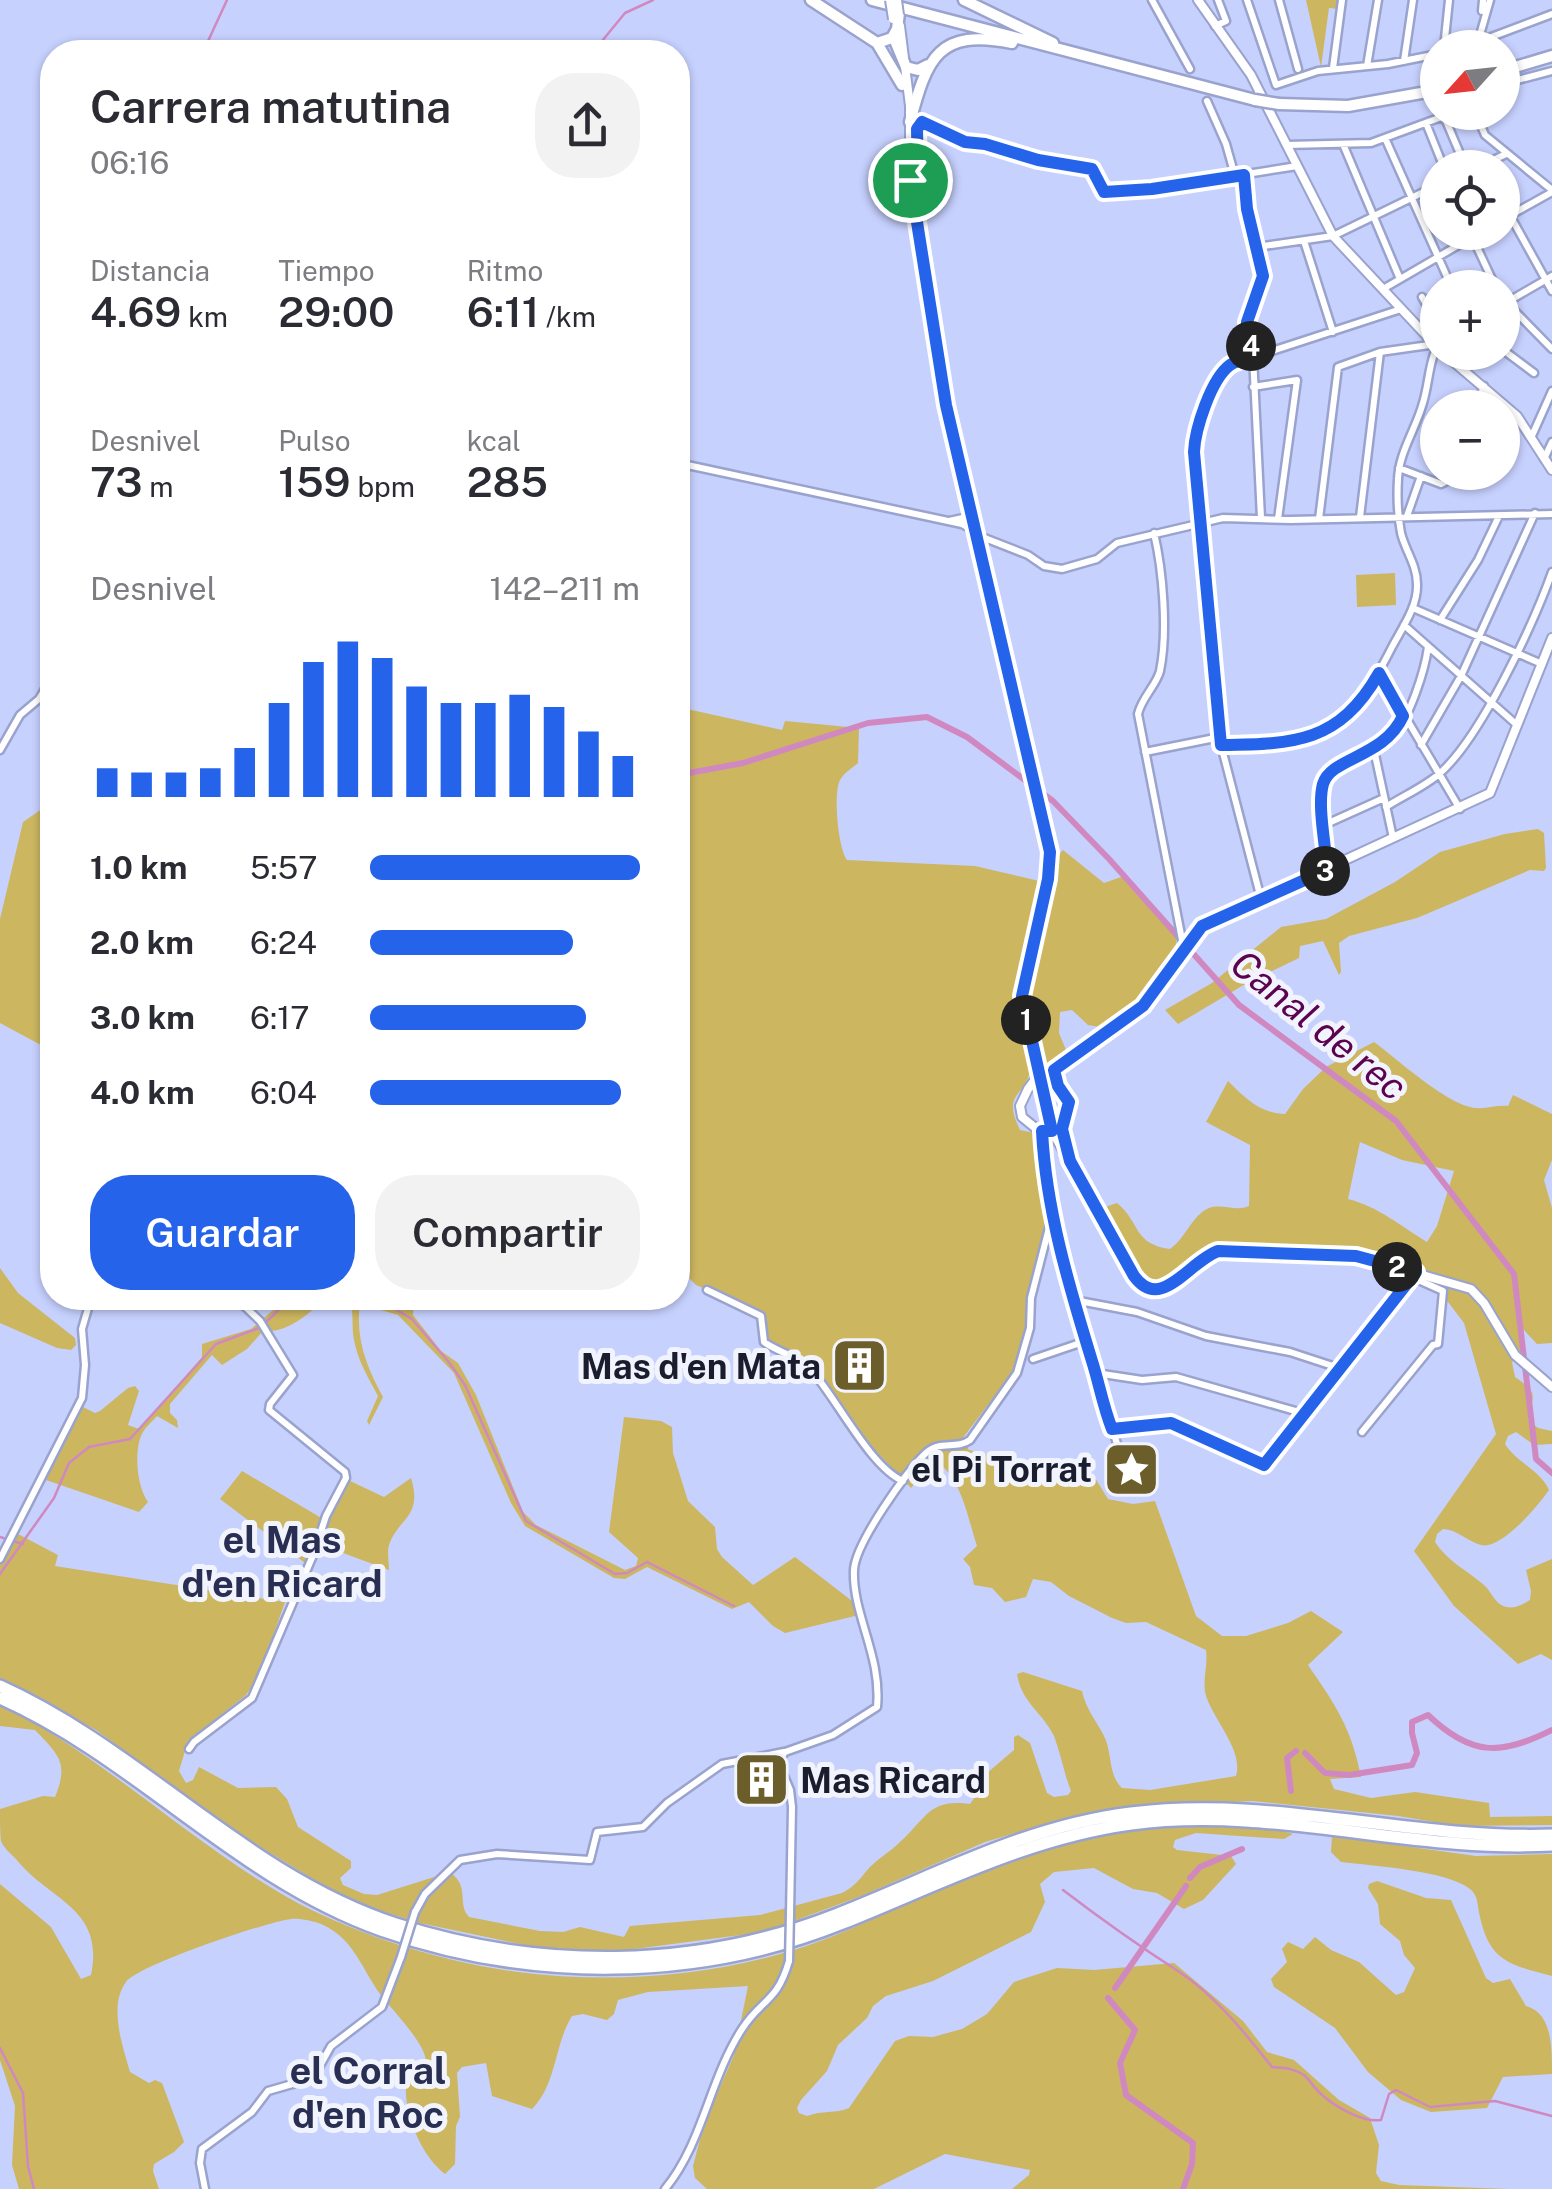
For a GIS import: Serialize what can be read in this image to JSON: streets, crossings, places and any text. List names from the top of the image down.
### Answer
{
  "districts": ["el Mas d'en Ricard", "el Corral d'en Roc"],
  "water": ["Canal de rec"],
  "places": {
    "building": ["Mas d'en Mata", "Mas Ricard"],
    "place": ["el Pi Torrat"]
  },
  "north": "bottom left",
  "page": {
    "map_buttons": ["+", "−"],
    "heading": ["Carrera matutina", "06:16"],
    "stats": [
      ["Distancia", "4.69 km"],
      ["Tiempo", "29:00"],
      ["Ritmo", "6:11 /km"],
      ["Desnivel", "73 m"],
      ["Pulso", "159 bpm"],
      ["kcal", "285"]
    ],
    "pins": [
      "4",
      "3",
      "1",
      "2"
    ],
    "chart": ["Desnivel", "142–211 m"],
    "list": [
      {
        "name": "1.0 km",
        "note": "5:57"
      },
      {
        "name": "2.0 km",
        "note": "6:24"
      },
      {
        "name": "3.0 km",
        "note": "6:17"
      },
      {
        "name": "4.0 km",
        "note": "6:04"
      }
    ],
    "buttons": ["Guardar", "Compartir"]
  }
}
